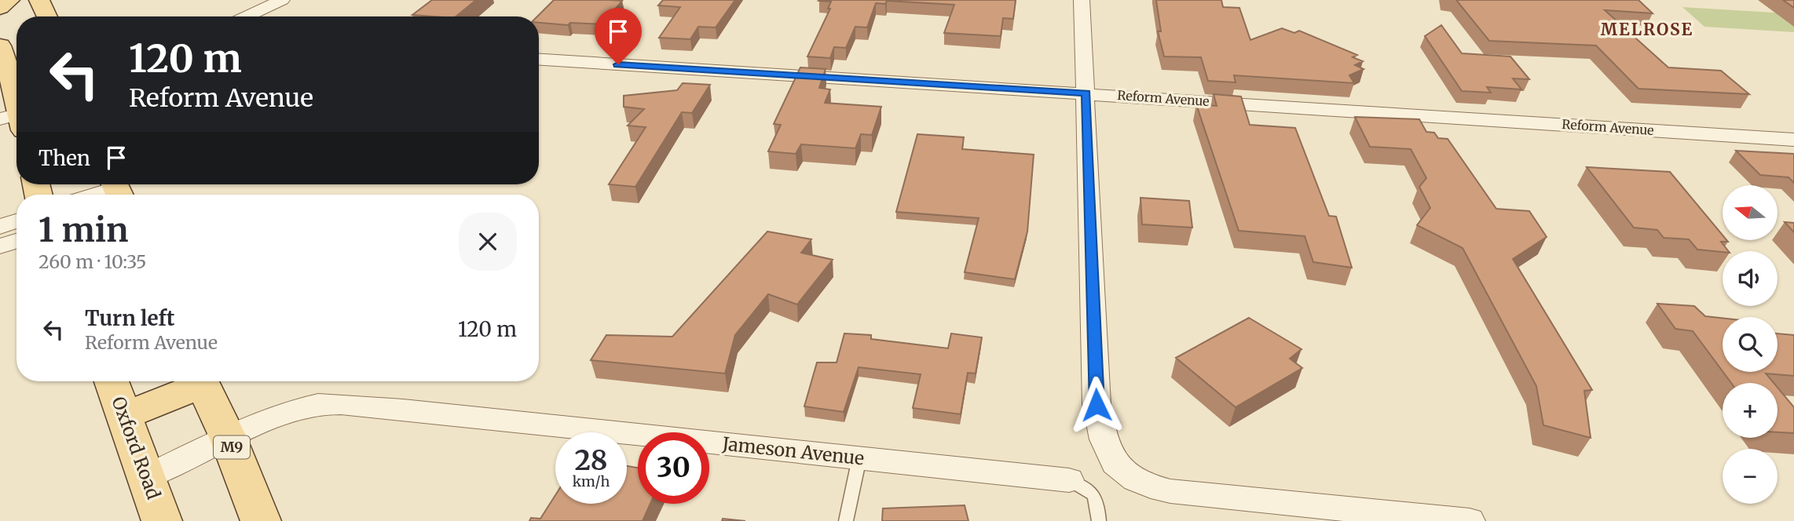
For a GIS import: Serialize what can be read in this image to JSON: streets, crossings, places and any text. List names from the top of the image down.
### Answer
{
  "streets": {
    "main road": ["M9", "Oxford Road"],
    "street": ["Reform Avenue", "Jameson Avenue"]
  },
  "crossings": [
    ["M9", "Jameson Avenue"],
    ["Oxford Road", "Jameson Avenue"]
  ],
  "districts": ["MELROSE"],
  "north": "left",
  "page": {
    "turn": ["120 m", "Reform Avenue"],
    "then": "Then",
    "map_buttons": ["+", "−"],
    "heading": ["1 min", "260 m · 10:35"],
    "list": [
      {
        "name": "Turn left",
        "note": "Reform Avenue",
        "value": "120 m"
      }
    ],
    "speed": "28 km/h",
    "limit": "30"
  }
}
